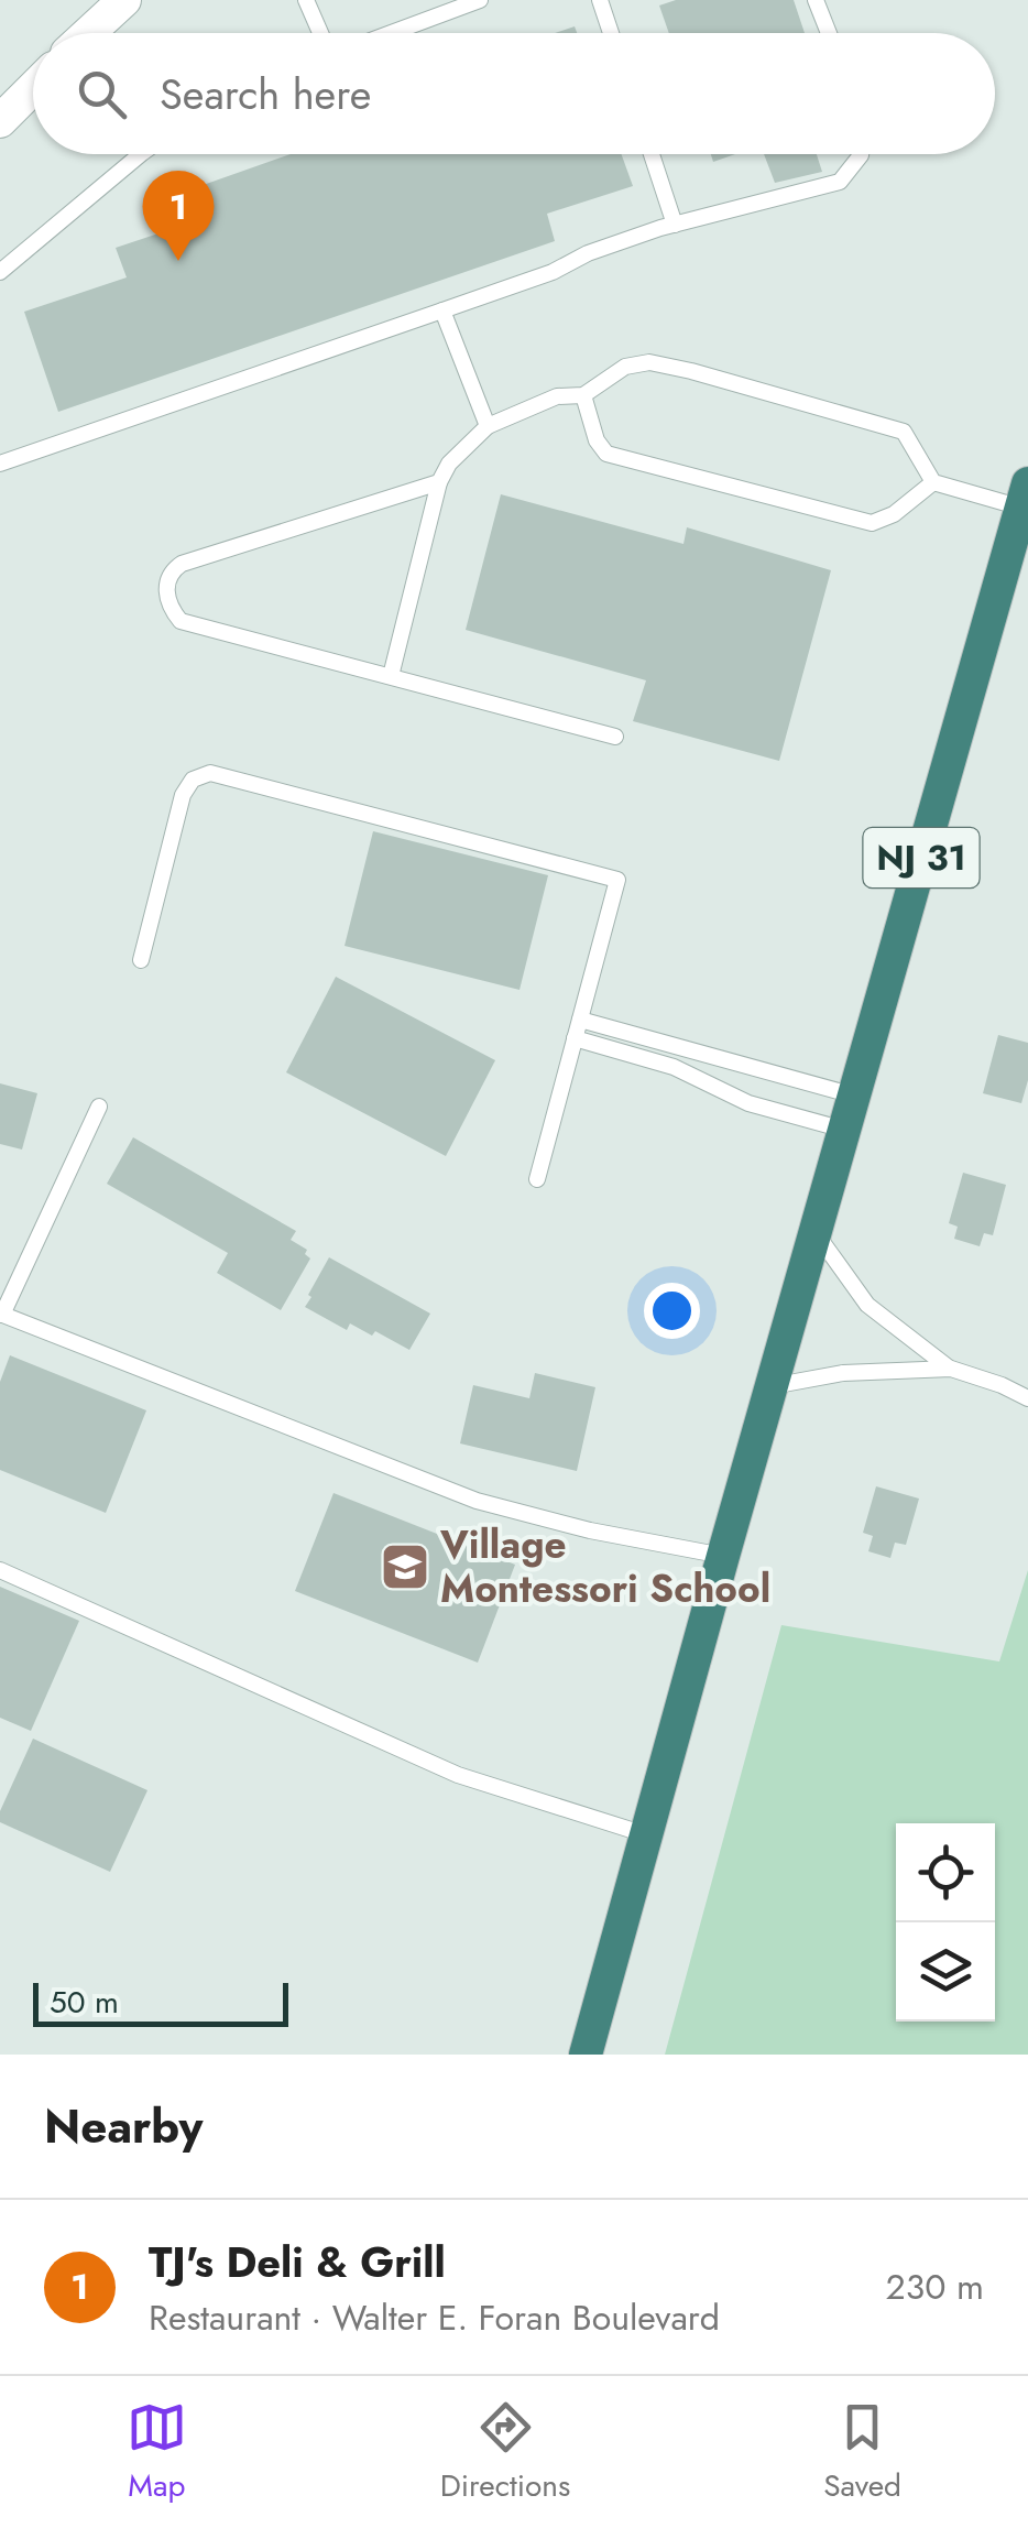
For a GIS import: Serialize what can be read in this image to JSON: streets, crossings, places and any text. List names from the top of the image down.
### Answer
{
  "streets": {
    "highway": ["NJ 31"]
  },
  "places": {
    "school or university": ["Village Montessori School"]
  },
  "scale_bar": "50 m",
  "page": {
    "search": "Search here",
    "pins": "1",
    "scale": "50 m",
    "heading": "Nearby",
    "list": [
      {
        "mark": "1",
        "name": "TJ's Deli & Grill",
        "note": "Restaurant · Walter E. Foran Boulevard",
        "value": "230 m"
      }
    ],
    "nav": ["Map", "Directions", "Saved"]
  }
}
